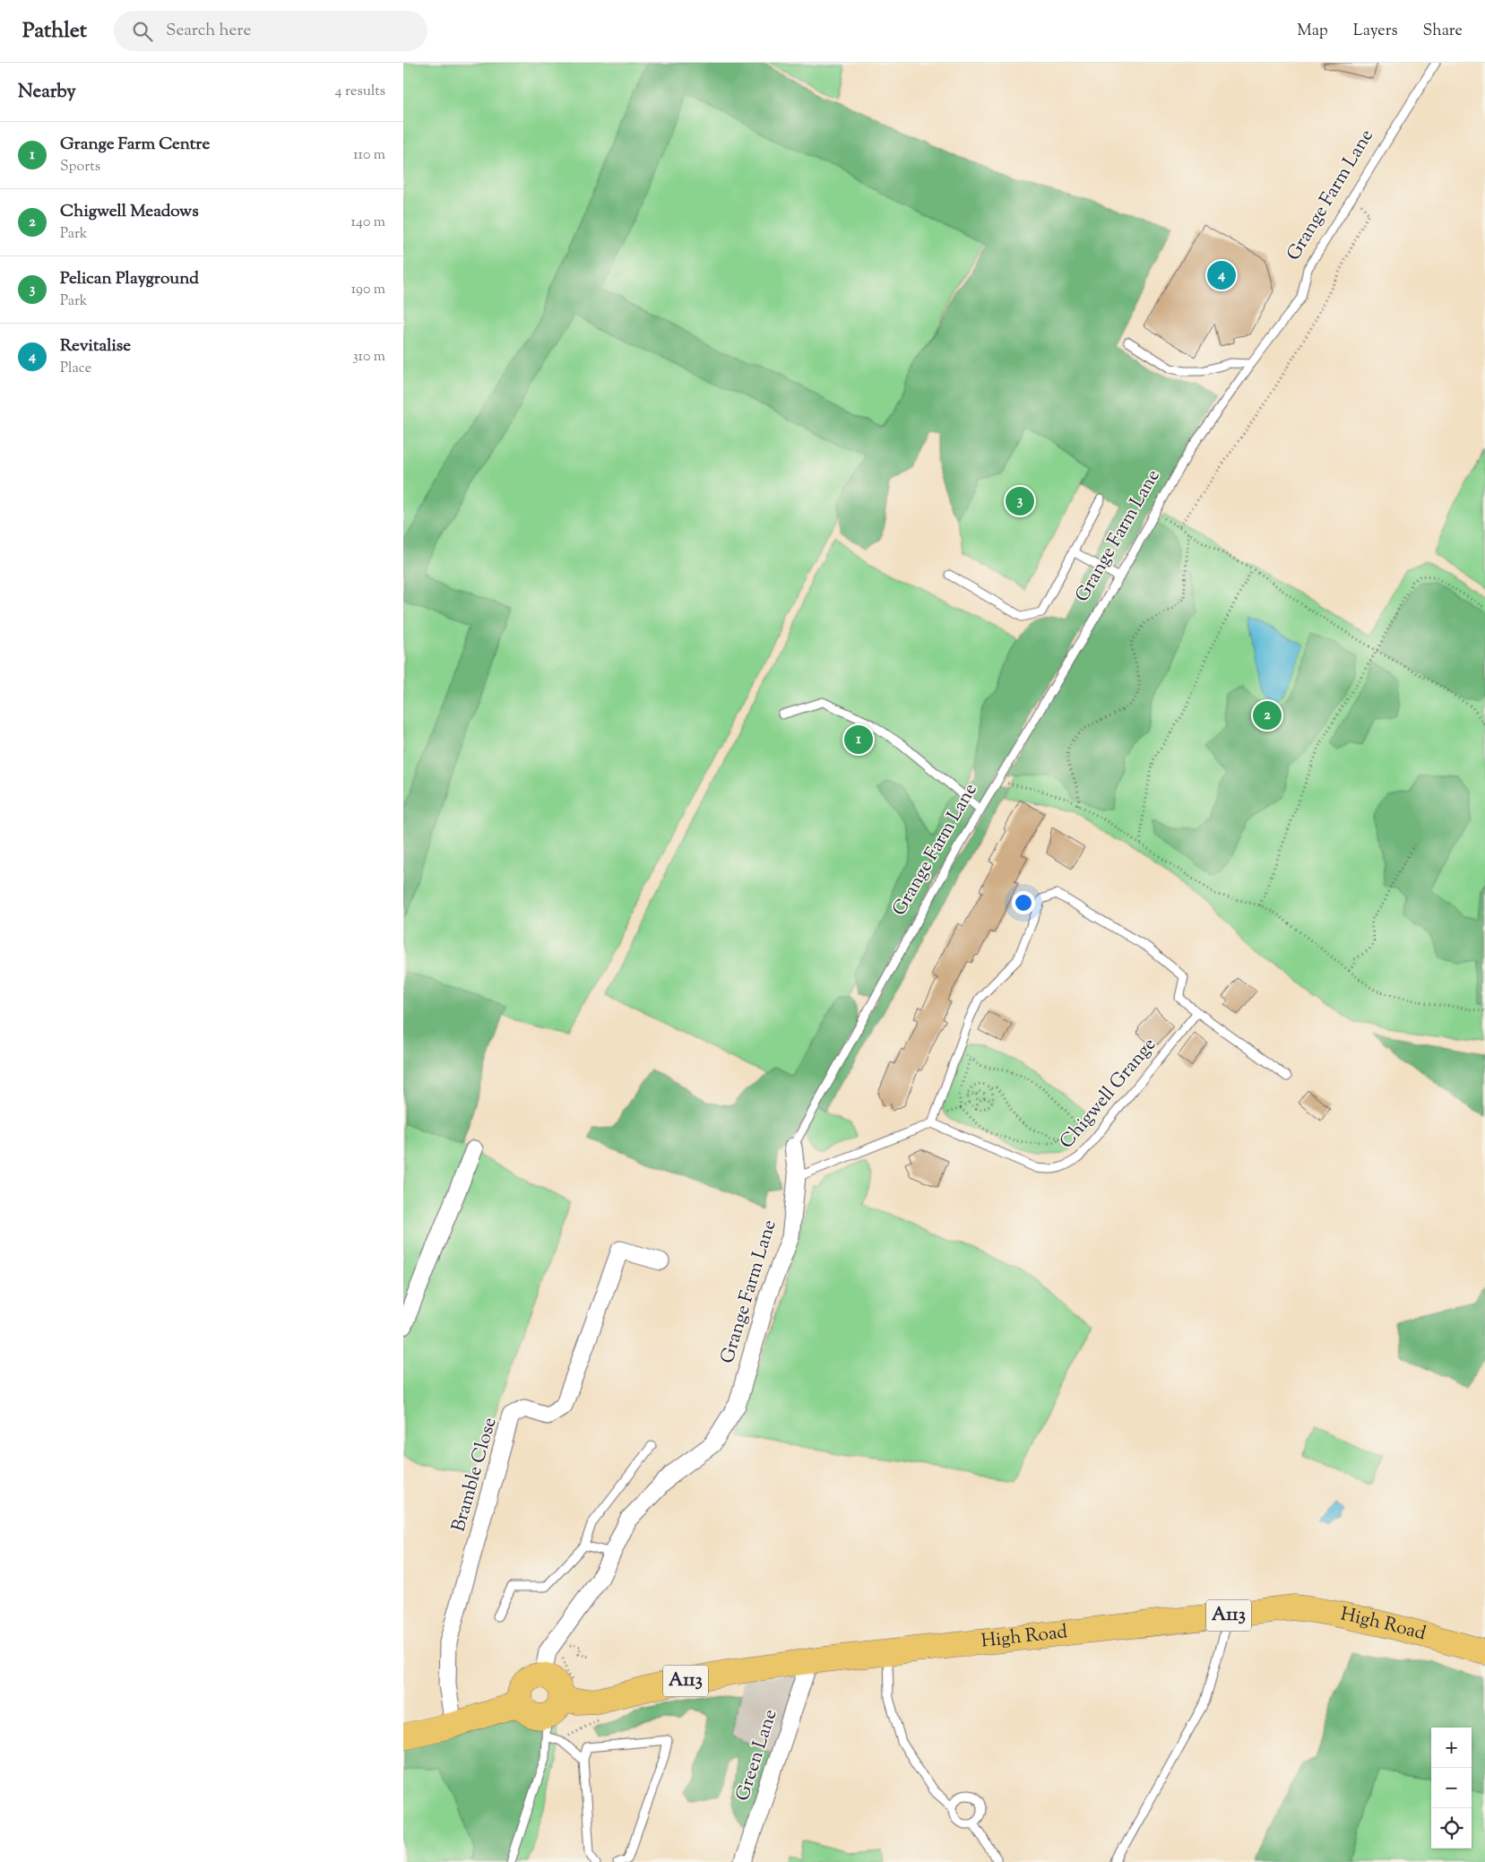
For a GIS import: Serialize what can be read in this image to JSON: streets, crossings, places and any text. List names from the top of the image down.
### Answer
{
  "streets": {
    "main road": ["A113", "High Road"],
    "street": ["Grange Farm Lane", "Bramble Close", "Green Lane"],
    "lane": ["Chigwell Grange"]
  },
  "crossings": [
    ["Grange Farm Lane", "High Road"],
    ["High Road", "Green Lane"]
  ],
  "page": {
    "header": "Pathlet",
    "search": "Search here",
    "nav": ["Map", "Layers", "Share"],
    "heading": ["Nearby", "4 results"],
    "list": [
      {
        "mark": "1",
        "name": "Grange Farm Centre",
        "note": "Sports",
        "value": "110 m"
      },
      {
        "mark": "2",
        "name": "Chigwell Meadows",
        "note": "Park",
        "value": "140 m"
      },
      {
        "mark": "3",
        "name": "Pelican Playground",
        "note": "Park",
        "value": "190 m"
      },
      {
        "mark": "4",
        "name": "Revitalise",
        "note": "Place",
        "value": "310 m"
      }
    ],
    "pins": [
      "4",
      "3",
      "2",
      "1"
    ],
    "map_buttons": ["+", "−"]
  }
}
